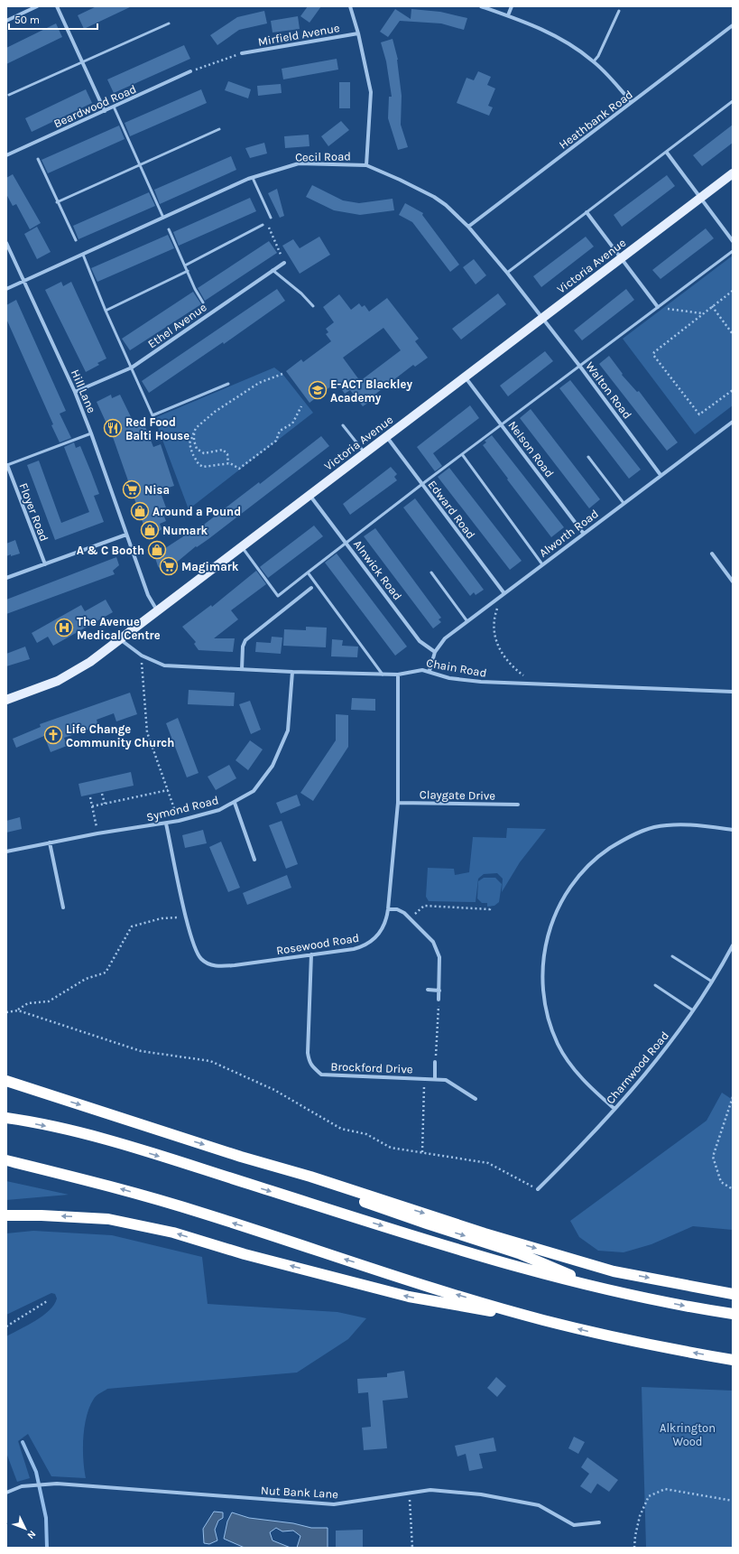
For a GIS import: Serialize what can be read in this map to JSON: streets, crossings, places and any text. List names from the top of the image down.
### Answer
{
  "streets": {
    "main road": ["Victoria Avenue"],
    "street": [
      "Mirfield Avenue",
      "Beardwood Road",
      "Heathbank Road",
      "Cecil Road",
      "Ethel Avenue",
      "Walton Road",
      "Hill Lane",
      "Nelson Road",
      "Edward Road",
      "Floyer Road",
      "Alworth Road",
      "Alnwick Road",
      "Chain Road",
      "Claygate Drive",
      "Symond Road",
      "Rosewood Road",
      "Brockford Drive",
      "Charnwood Road",
      "Nut Bank Lane"
    ]
  },
  "crossings": [
    ["Heathbank Road", "Cecil Road"],
    ["Cecil Road", "Victoria Avenue"],
    ["Cecil Road", "Walton Road"],
    ["Cecil Road", "Hill Lane"],
    ["Victoria Avenue", "Walton Road"],
    ["Victoria Avenue", "Hill Lane"],
    ["Victoria Avenue", "Nelson Road"],
    ["Victoria Avenue", "Edward Road"],
    ["Victoria Avenue", "Alnwick Road"],
    ["Victoria Avenue", "Chain Road"],
    ["Ethel Avenue", "Hill Lane"],
    ["Walton Road", "Alworth Road"],
    ["Nelson Road", "Alworth Road"],
    ["Edward Road", "Alworth Road"],
    ["Alworth Road", "Alnwick Road"],
    ["Alworth Road", "Chain Road"],
    ["Chain Road", "Symond Road"],
    ["Chain Road", "Rosewood Road"],
    ["Claygate Drive", "Rosewood Road"],
    ["Symond Road", "Rosewood Road"],
    ["Rosewood Road", "Brockford Drive"]
  ],
  "parks": ["Alkrington Wood"],
  "places": {
    "school or university": ["E-ACT Blackley Academy"],
    "restaurant": ["Red Food Balti House"],
    "supermarket": ["Nisa", "Magimark"],
    "shop": ["Around a Pound", "Numark", "A & C Booth"],
    "hospital": ["The Avenue Medical Centre"],
    "church": ["Life Change Community Church"]
  },
  "scale_bar": "50 m",
  "north": "bottom right"
}
